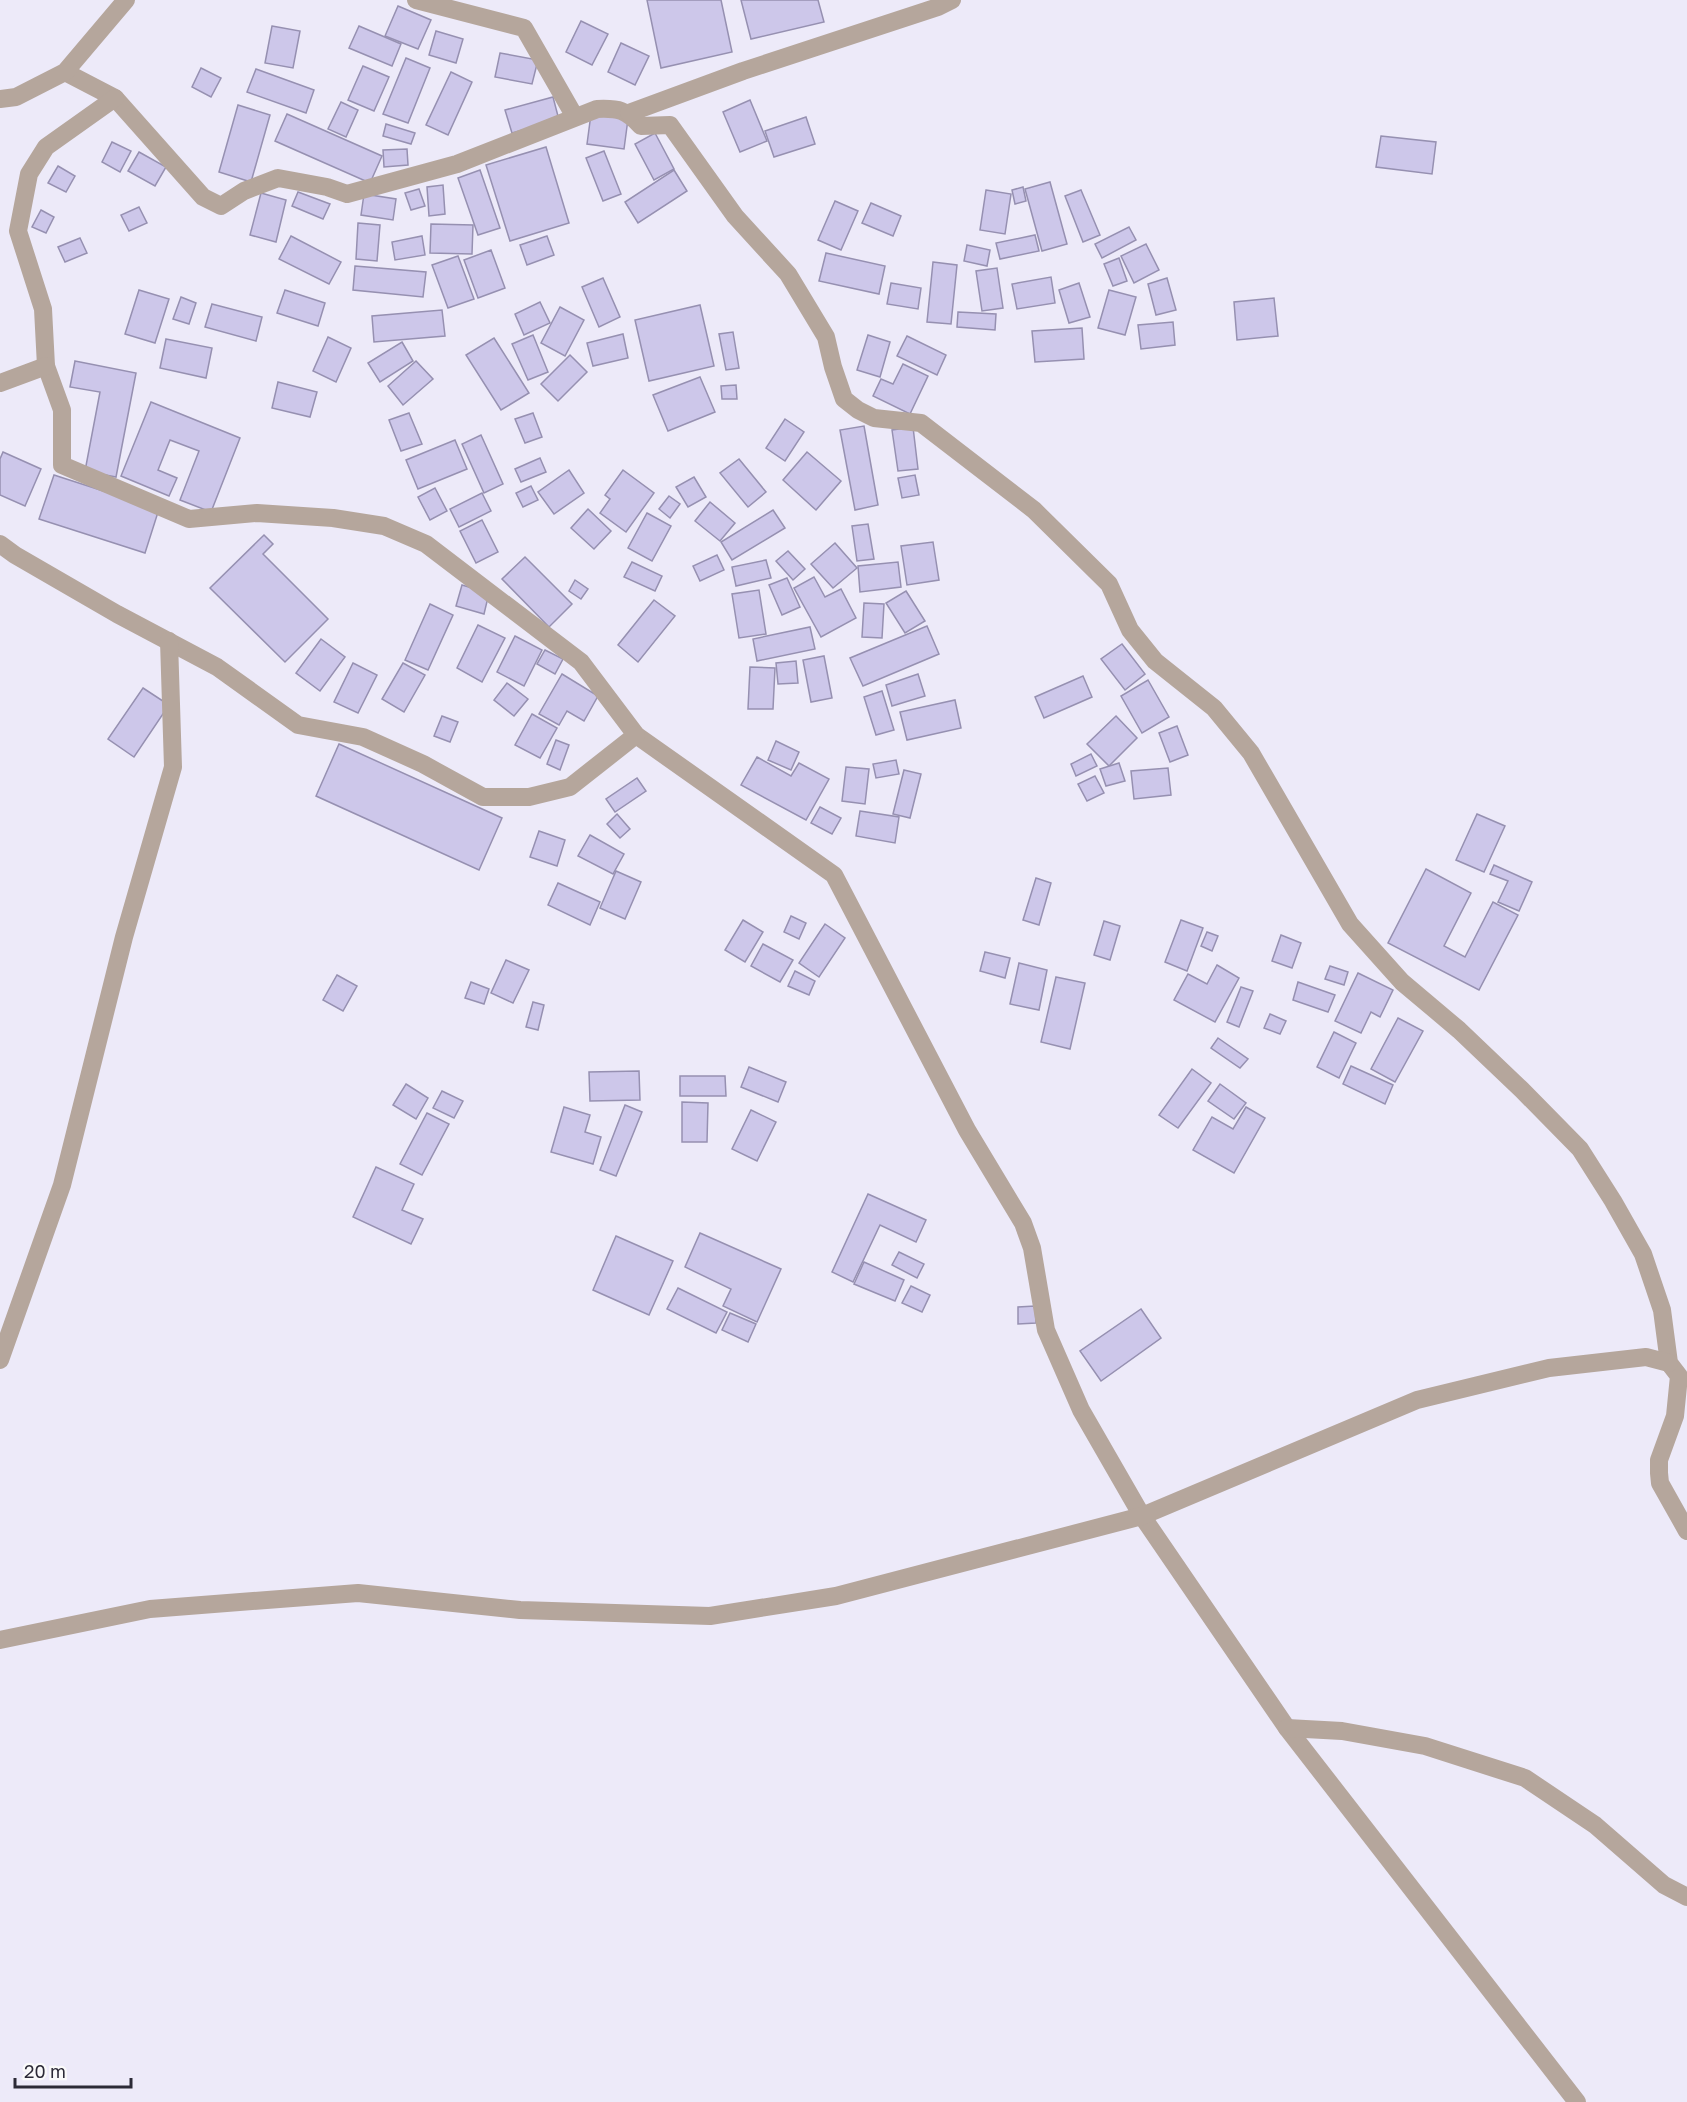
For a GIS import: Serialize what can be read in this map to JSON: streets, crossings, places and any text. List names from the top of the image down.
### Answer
{
  "scale_bar": "20 m"
}
